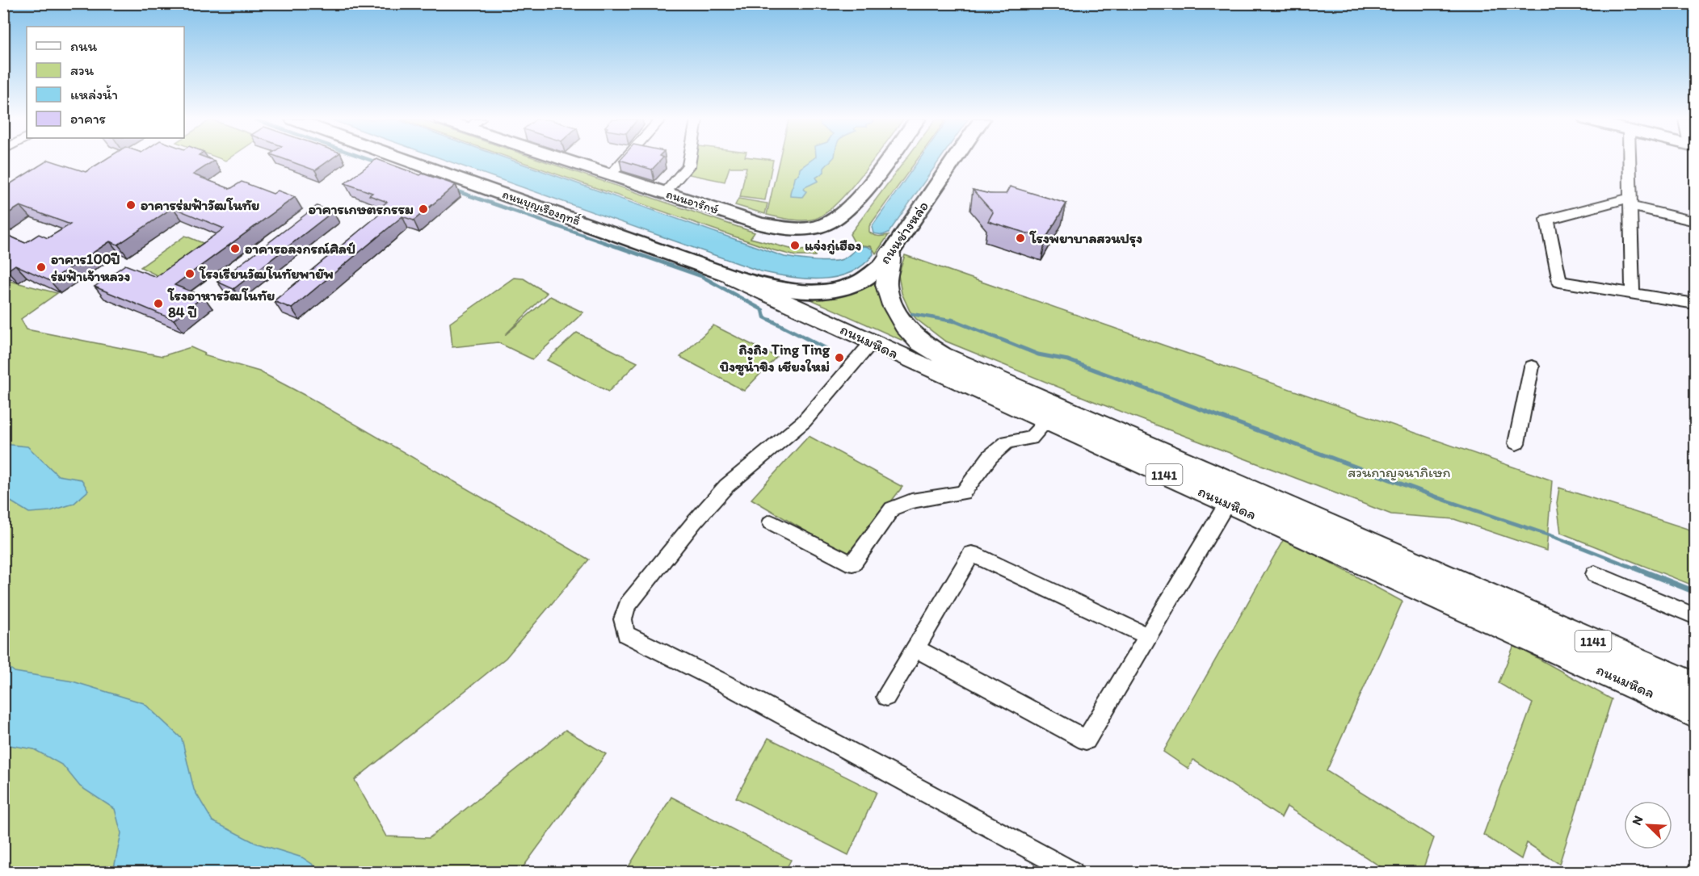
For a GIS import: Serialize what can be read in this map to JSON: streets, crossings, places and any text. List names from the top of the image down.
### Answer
{
  "streets": {
    "main road": [
      "ถนนอารักษ์",
      "ถนนบุญเรืองฤทธิ์",
      "ถนนช่างหล่อ",
      "ถนนมหิดล",
      "1141"
    ]
  },
  "crossings": [
    ["ถนนบุญเรืองฤทธิ์", "ถนนช่างหล่อ"],
    ["ถนนบุญเรืองฤทธิ์", "ถนนมหิดล"],
    ["ถนนช่างหล่อ", "ถนนมหิดล"]
  ],
  "parks": ["สวนกาญจนาภิเษก"],
  "places": [
    "อาคารร่มฟ้าวัฒโนทัย",
    "อาคารเกษตรกรรม",
    "โรงพยาบาลสวนปรุง",
    "แจ่งกู่เฮือง",
    "อาคารอลงกรณ์ศิลป์",
    "อาคาร100ปี ร่มฟ้าเจ้าหลวง",
    "โรงเรียนวัฒโนทัยพายัพ",
    "โรงอาหารวัฒโนทัย 84 ปี",
    "ถิงถิง Ting Ting บิงซูน้ำขิง เชียงใหม่"
  ],
  "legend": [
    "ถนน",
    "สวน",
    "แหล่งน้ำ",
    "อาคาร"
  ],
  "north": "top left"
}
